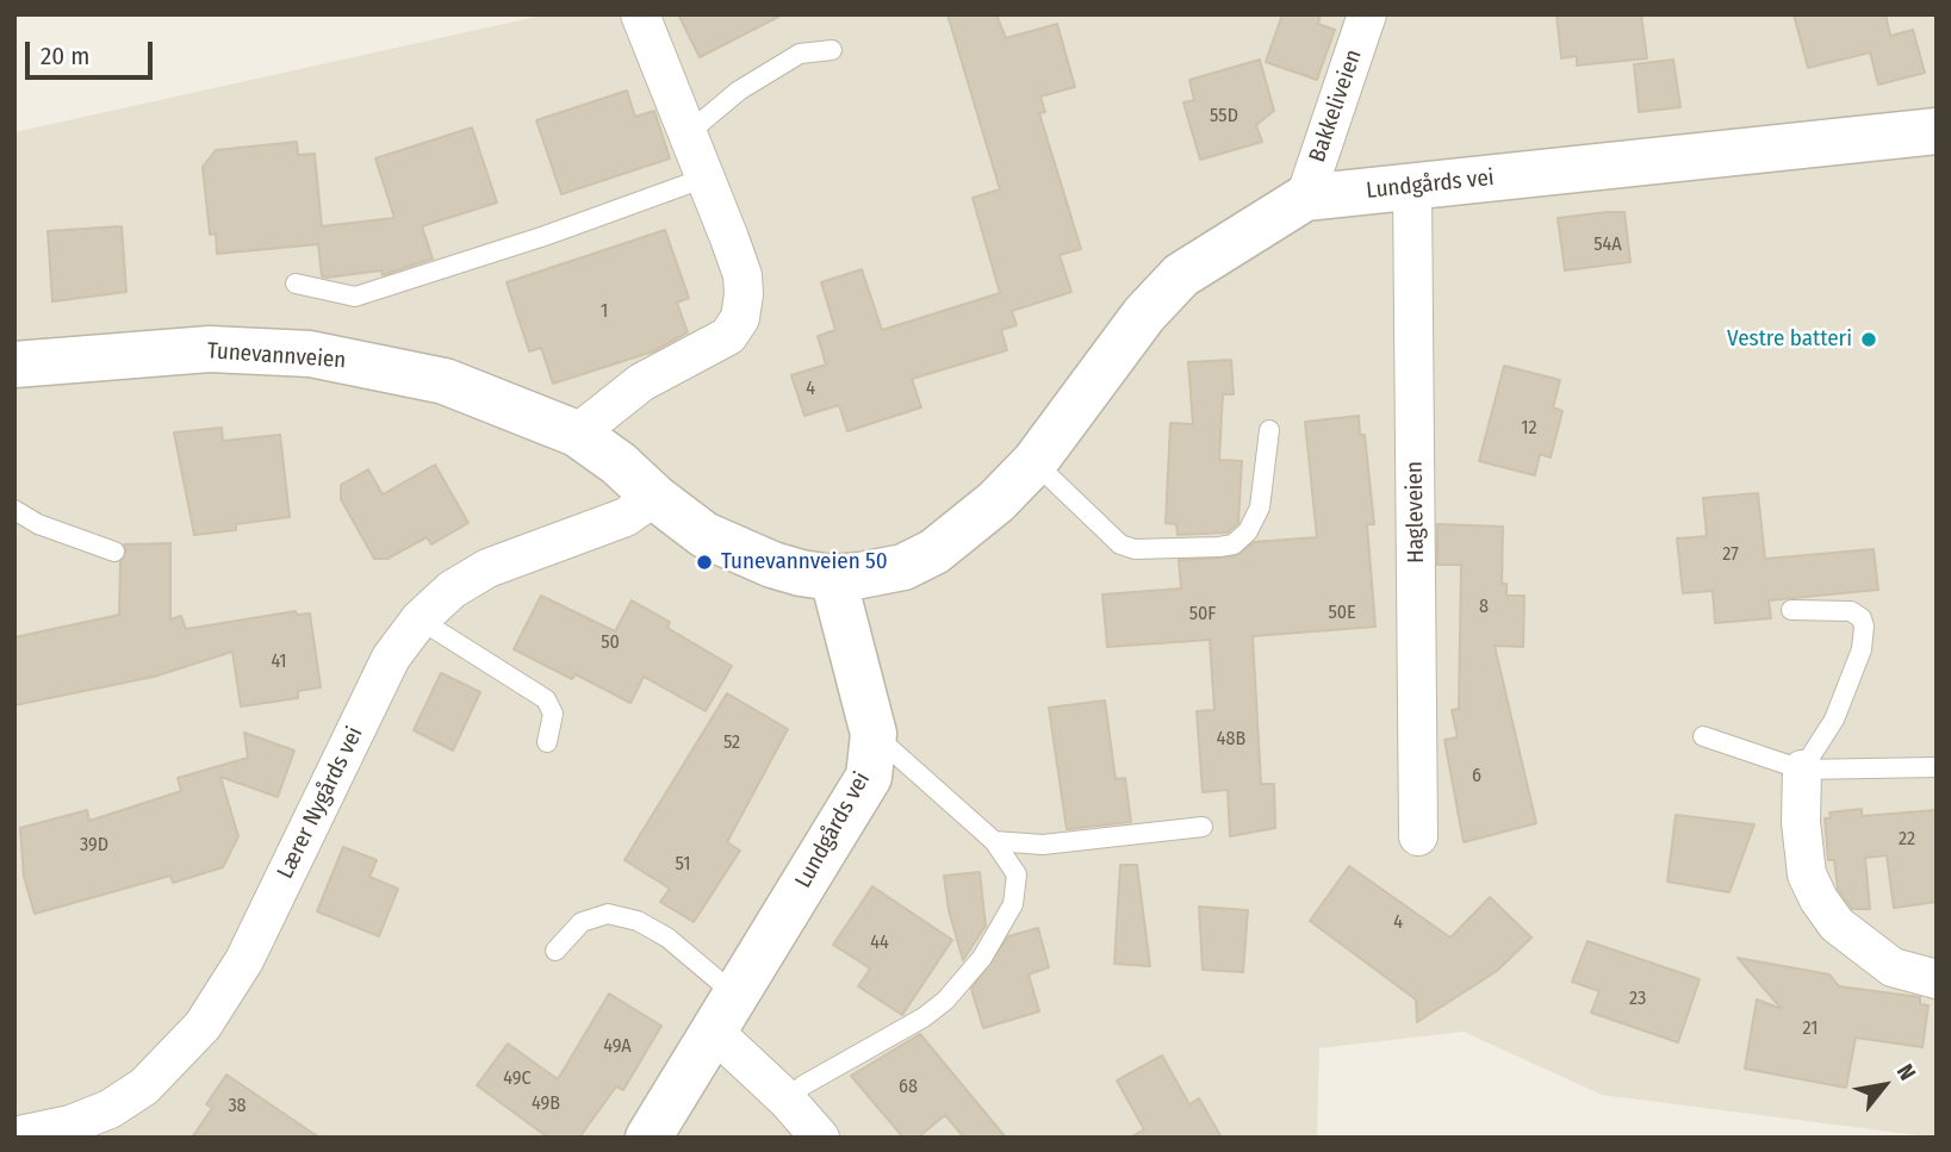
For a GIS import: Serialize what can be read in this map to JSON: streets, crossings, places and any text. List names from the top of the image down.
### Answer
{
  "streets": {
    "street": [
      "Bakkeliveien",
      "Lundgårds vei",
      "Tunevannveien",
      "Hagleveien",
      "Lærer Nygårds vei"
    ]
  },
  "crossings": [
    ["Bakkeliveien", "Lundgårds vei"],
    ["Lundgårds vei", "Tunevannveien"],
    ["Lundgårds vei", "Hagleveien"],
    ["Tunevannveien", "Lærer Nygårds vei"]
  ],
  "places": ["Vestre batteri", "Tunevannveien 50"],
  "house_numbers": [
    "55D",
    "54A",
    "1",
    "4",
    "12",
    "27",
    "8",
    "50E",
    "50F",
    "50",
    "41",
    "48B",
    "52",
    "6",
    "22",
    "39D",
    "51",
    "4",
    "44",
    "23",
    "21",
    "49A",
    "49C",
    "68",
    "49B",
    "38"
  ],
  "scale_bar": "20 m",
  "north": "top right"
}
